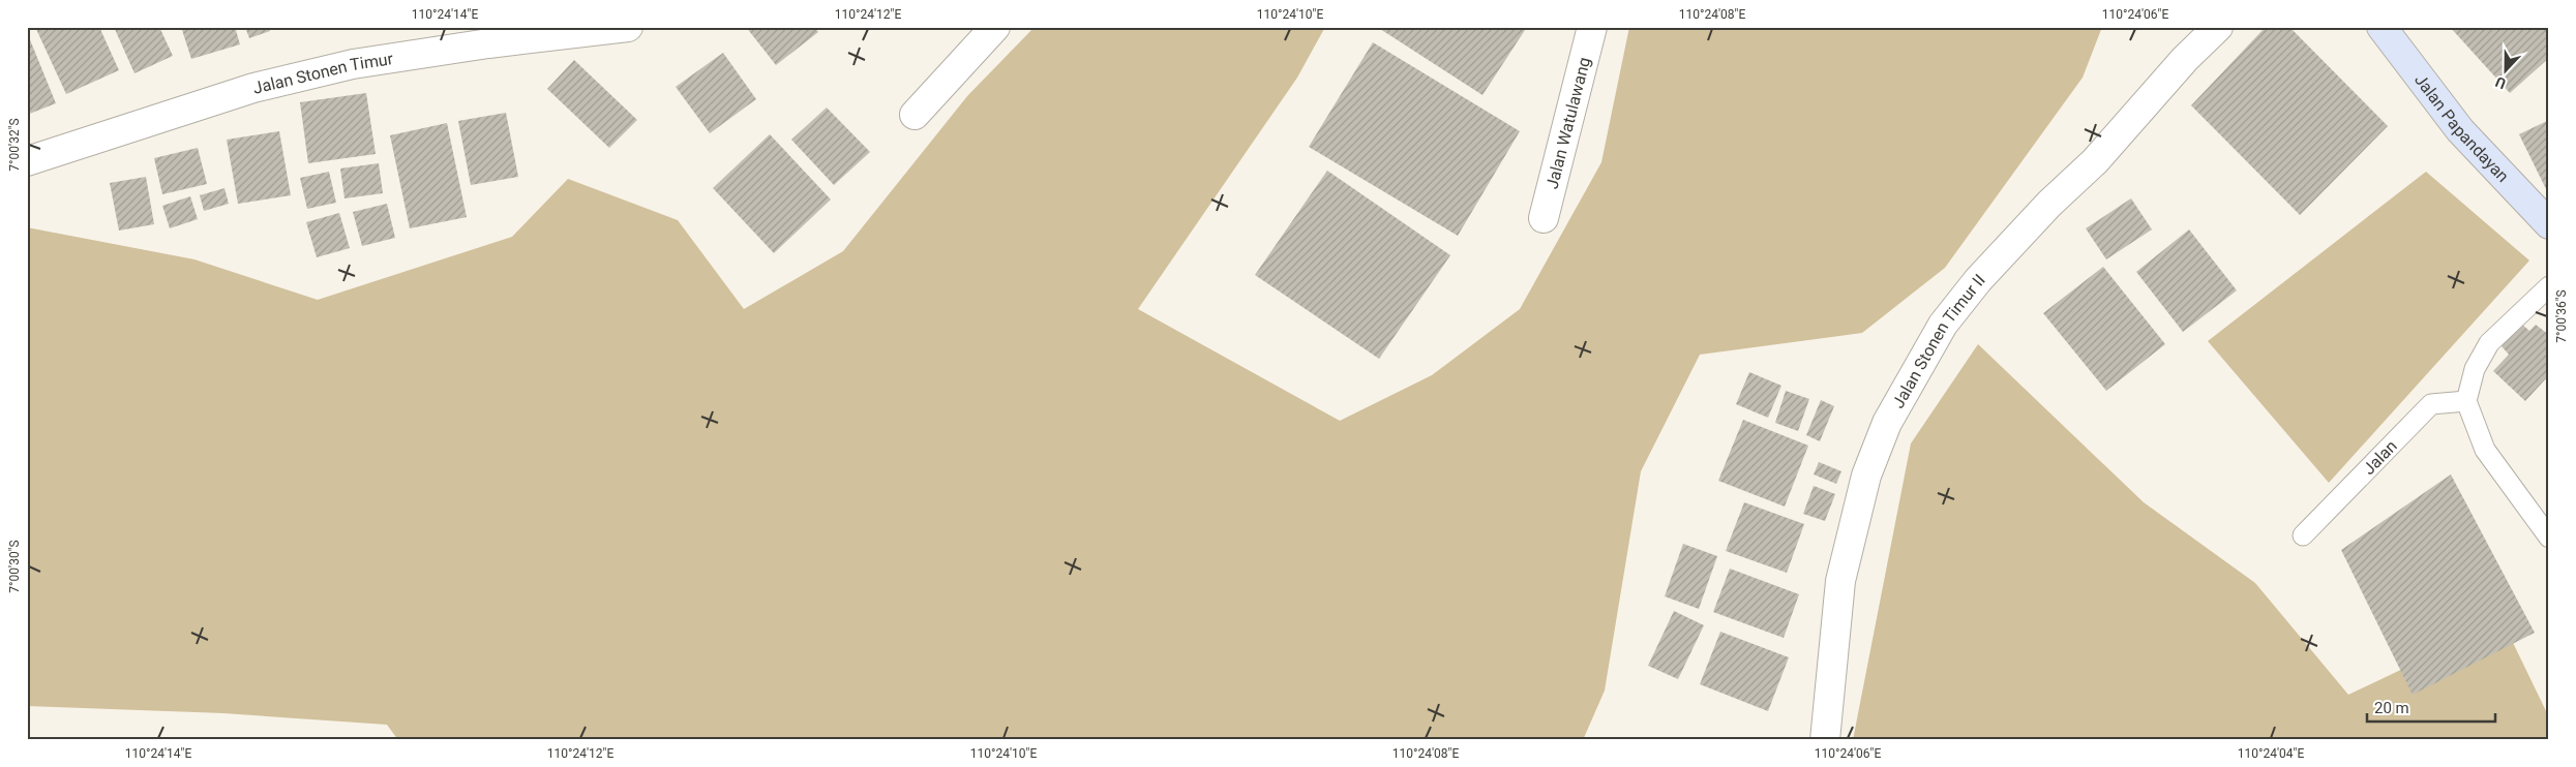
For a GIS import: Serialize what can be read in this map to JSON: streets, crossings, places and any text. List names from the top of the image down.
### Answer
{
  "streets": {
    "main road": ["Jalan Papandayan"],
    "street": ["Jalan Stonen Timur", "Jalan Watulawang", "Jalan Stonen Timur II"],
    "lane": ["Jalan"]
  },
  "scale_bar": "20 m",
  "north": "bottom",
  "coordinates": [
    "110°24'14\"E",
    "110°24'12\"E",
    "110°24'10\"E",
    "110°24'08\"E",
    "110°24'06\"E",
    "7°00'32\"S",
    "7°00'36\"S",
    "7°00'30\"S",
    "110°24'04\"E"
  ]
}
